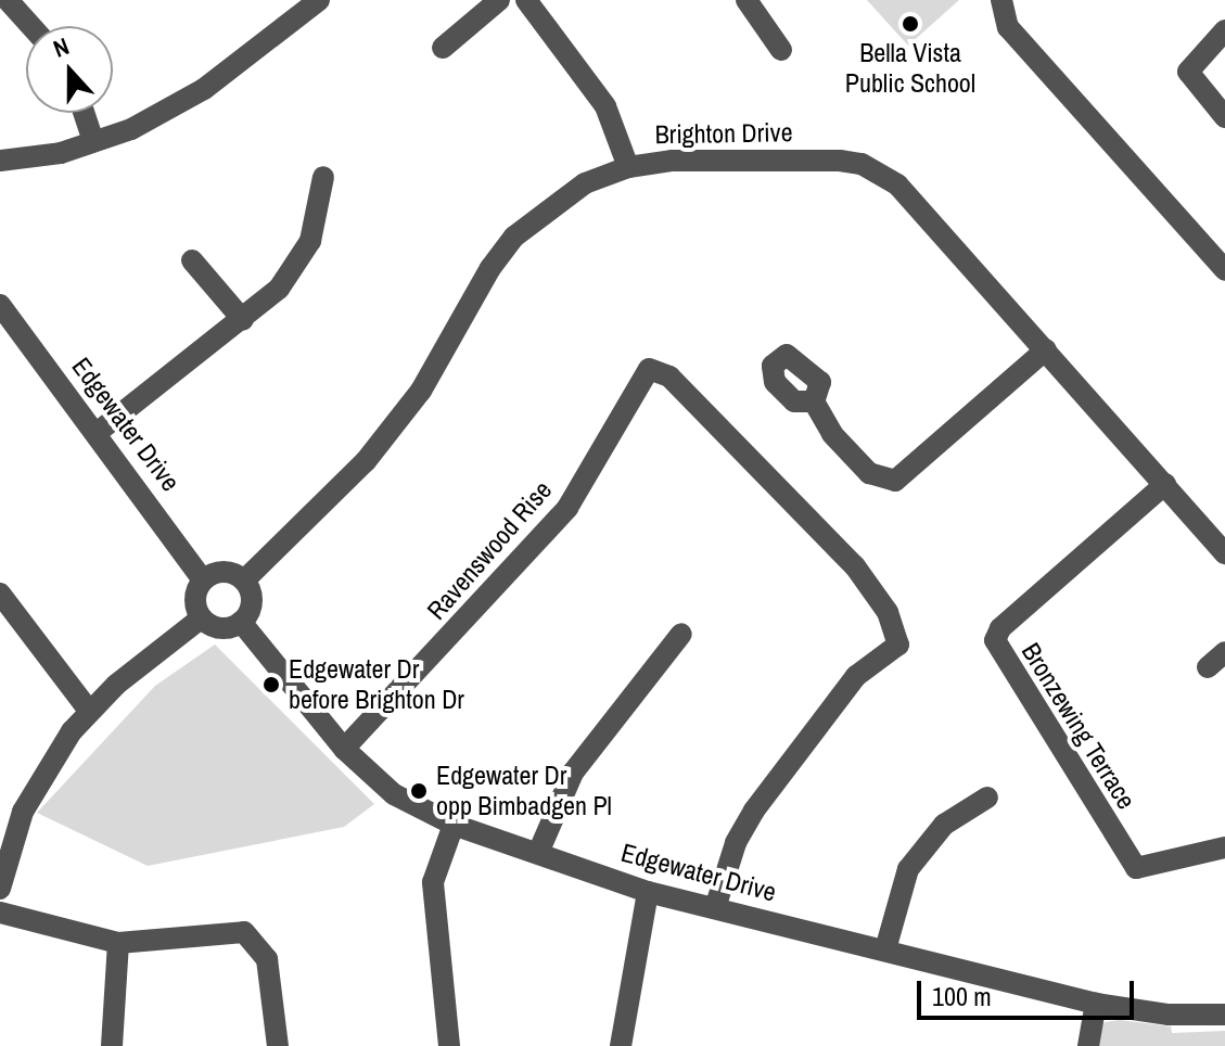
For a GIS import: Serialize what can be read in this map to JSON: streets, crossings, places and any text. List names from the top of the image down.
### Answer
{
  "streets": {
    "street": [
      "Brighton Drive",
      "Edgewater Drive",
      "Ravenswood Rise",
      "Bronzewing Terrace"
    ]
  },
  "crossings": [
    ["Brighton Drive", "Edgewater Drive"],
    ["Brighton Drive", "Bronzewing Terrace"],
    ["Edgewater Drive", "Ravenswood Rise"]
  ],
  "places": ["Bella Vista Public School", "Edgewater Dr before Brighton Dr", "Edgewater Dr opp Bimbadgen Pl"],
  "scale_bar": "100 m",
  "north": "top"
}
